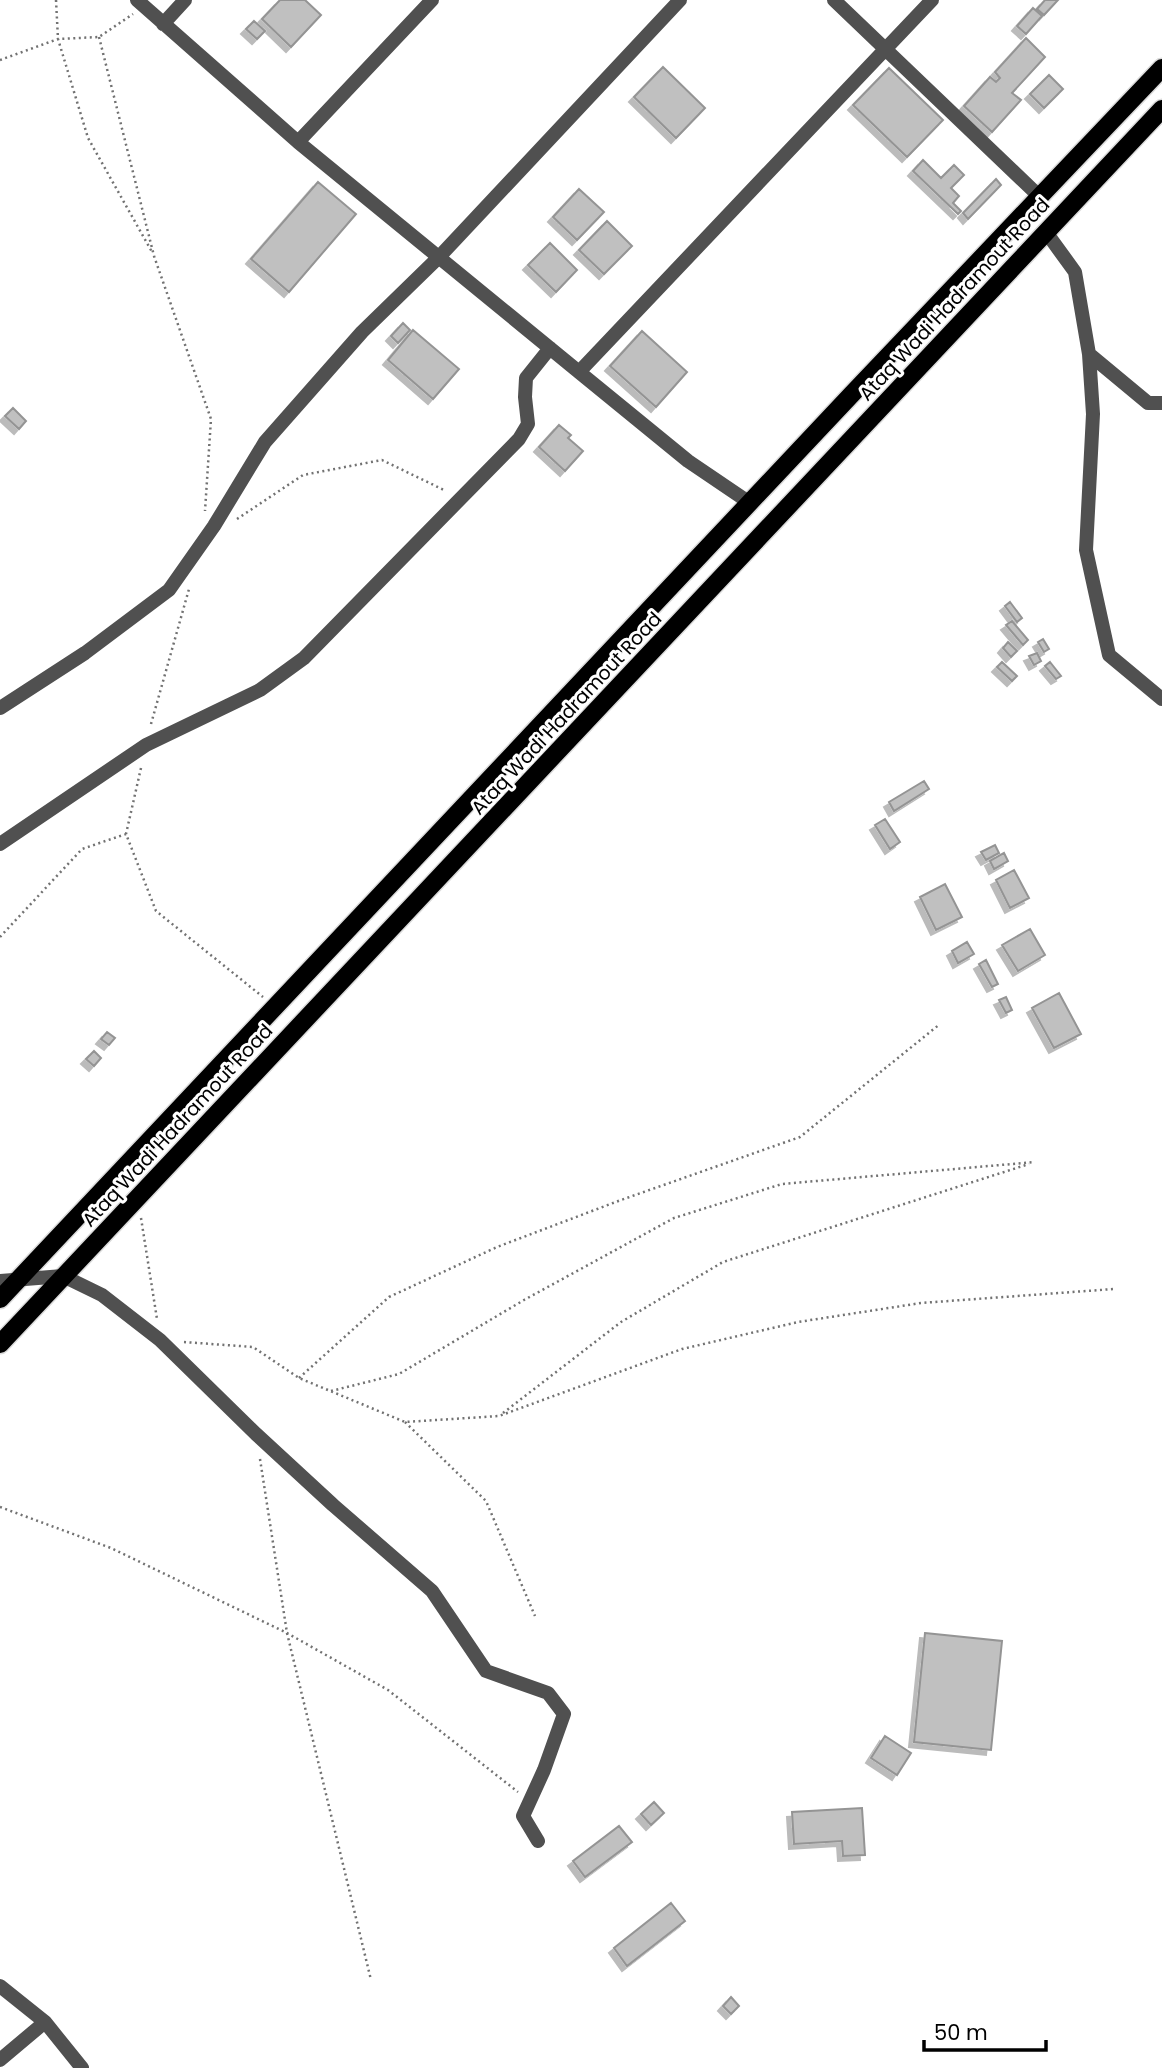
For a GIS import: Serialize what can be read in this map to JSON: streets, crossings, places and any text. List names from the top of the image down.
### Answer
{
  "streets": {
    "main road": ["Ataq Wadi Hadramout Road"]
  },
  "scale_bar": "50 m"
}
